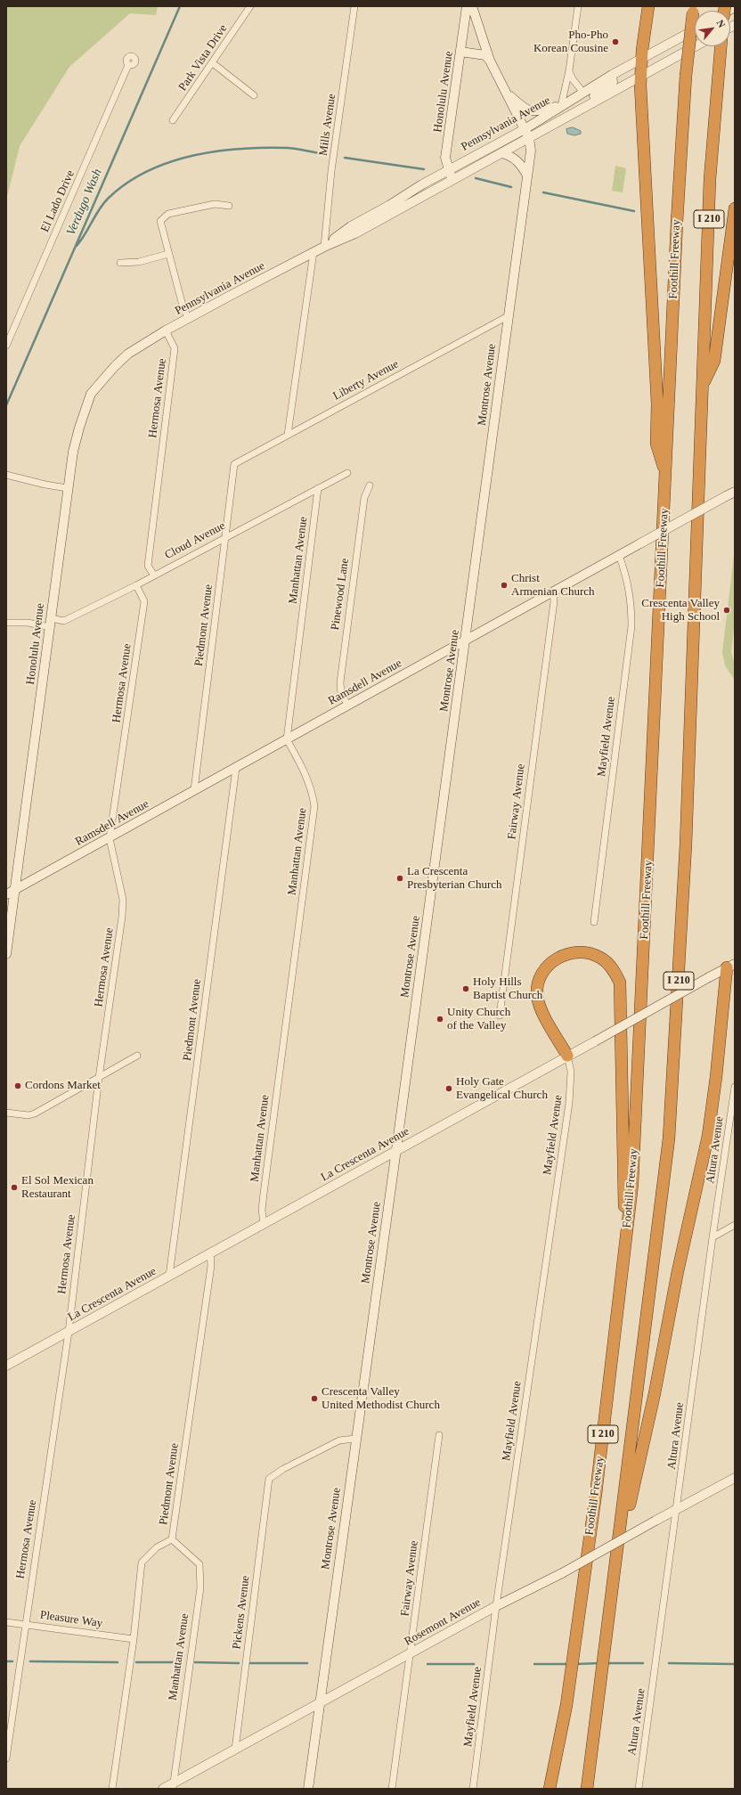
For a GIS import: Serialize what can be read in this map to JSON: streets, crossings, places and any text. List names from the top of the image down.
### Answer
{
  "streets": {
    "highway": ["I 210", "Foothill Freeway"],
    "street": [
      "Park Vista Drive",
      "Honolulu Avenue",
      "Pennsylvania Avenue",
      "Mills Avenue",
      "El Lado Drive",
      "Liberty Avenue",
      "Montrose Avenue",
      "Hermosa Avenue",
      "Cloud Avenue",
      "Manhattan Avenue",
      "Pinewood Lane",
      "Piedmont Avenue",
      "Ramsdell Avenue",
      "Mayfield Avenue",
      "Fairway Avenue",
      "Altura Avenue",
      "La Crescenta Avenue",
      "Pickens Avenue",
      "Pleasure Way",
      "Rosemont Avenue"
    ]
  },
  "crossings": [
    ["Honolulu Avenue", "Pennsylvania Avenue"],
    ["Honolulu Avenue", "Cloud Avenue"],
    ["Honolulu Avenue", "Ramsdell Avenue"],
    ["Pennsylvania Avenue", "Mills Avenue"],
    ["Pennsylvania Avenue", "Montrose Avenue"],
    ["Pennsylvania Avenue", "Hermosa Avenue"],
    ["Liberty Avenue", "Montrose Avenue"],
    ["Liberty Avenue", "Piedmont Avenue"],
    ["Montrose Avenue", "Ramsdell Avenue"],
    ["Montrose Avenue", "La Crescenta Avenue"],
    ["Montrose Avenue", "Pickens Avenue"],
    ["Montrose Avenue", "Rosemont Avenue"],
    ["Hermosa Avenue", "Cloud Avenue"],
    ["Hermosa Avenue", "Ramsdell Avenue"],
    ["Hermosa Avenue", "La Crescenta Avenue"],
    ["Hermosa Avenue", "Pleasure Way"],
    ["Cloud Avenue", "Manhattan Avenue"],
    ["Cloud Avenue", "Piedmont Avenue"],
    ["Manhattan Avenue", "Piedmont Avenue"],
    ["Manhattan Avenue", "Ramsdell Avenue"],
    ["Manhattan Avenue", "La Crescenta Avenue"],
    ["Manhattan Avenue", "Rosemont Avenue"],
    ["Pinewood Lane", "Ramsdell Avenue"],
    ["Piedmont Avenue", "Ramsdell Avenue"],
    ["Piedmont Avenue", "La Crescenta Avenue"],
    ["Piedmont Avenue", "Pleasure Way"],
    ["Ramsdell Avenue", "Mayfield Avenue"],
    ["Ramsdell Avenue", "Fairway Avenue"],
    ["Mayfield Avenue", "La Crescenta Avenue"],
    ["Mayfield Avenue", "Rosemont Avenue"],
    ["Fairway Avenue", "Rosemont Avenue"],
    ["Altura Avenue", "Rosemont Avenue"],
    ["Pickens Avenue", "Rosemont Avenue"]
  ],
  "water": ["Verdugo Wash"],
  "places": [
    "Pho-Pho Korean Cousine",
    "Christ Armenian Church",
    "Crescenta Valley High School",
    "La Crescenta Presbyterian Church",
    "Holy Hills Baptist Church",
    "Unity Church of the Valley",
    "Cordons Market",
    "Holy Gate Evangelical Church",
    "El Sol Mexican Restaurant",
    "Crescenta Valley United Methodist Church"
  ],
  "north": "top right"
}
